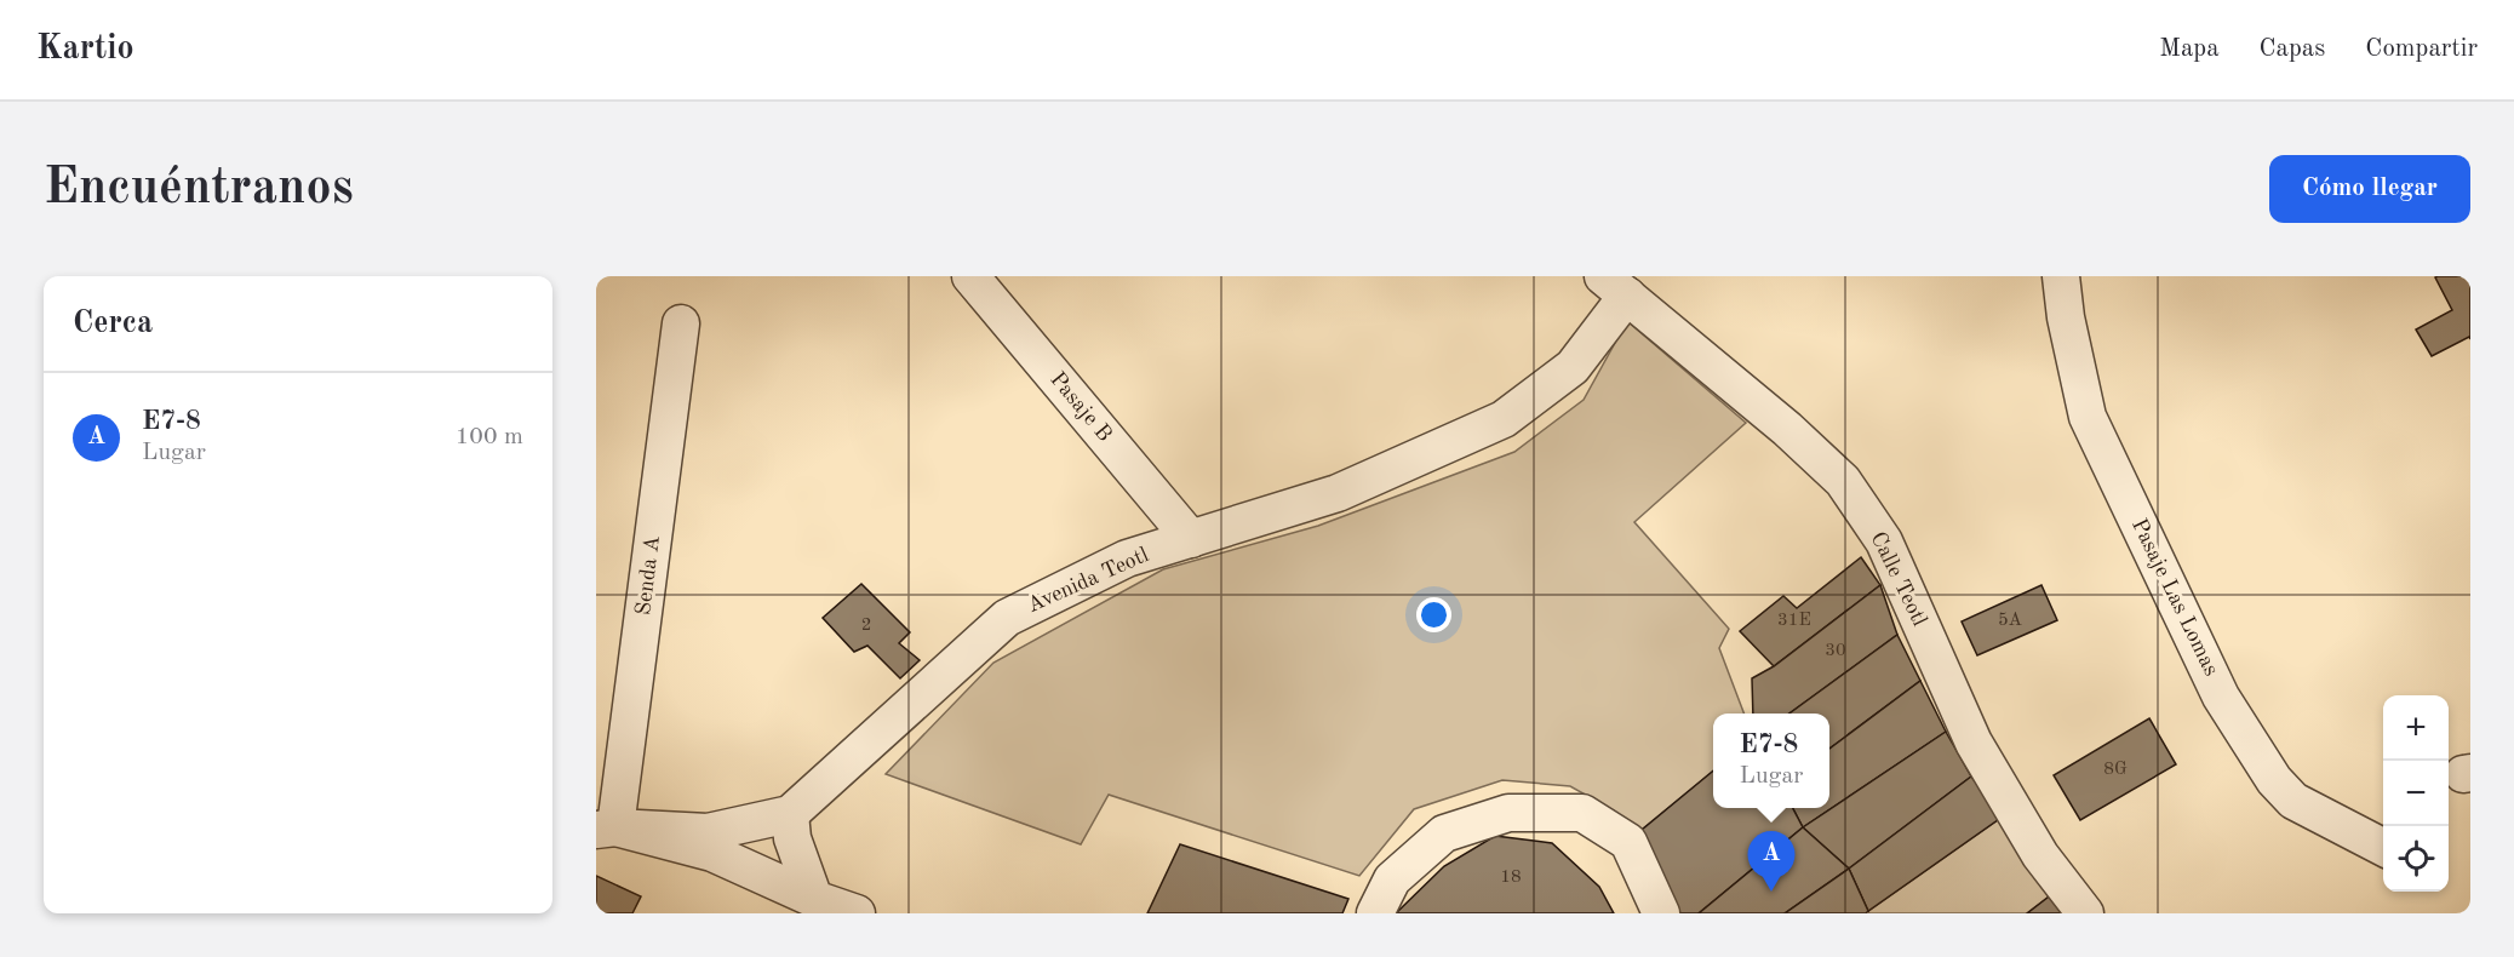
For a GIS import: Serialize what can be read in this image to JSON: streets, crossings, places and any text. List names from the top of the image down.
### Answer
{
  "streets": {
    "street": [
      "Pasaje B",
      "Senda A",
      "Calle Teotl",
      "Avenida Teotl",
      "Pasaje Las Lomas"
    ]
  },
  "crossings": [
    ["Pasaje B", "Avenida Teotl"],
    ["Senda A", "Avenida Teotl"],
    ["Calle Teotl", "Avenida Teotl"]
  ],
  "house_numbers": [
    "31E",
    "5A",
    "2",
    "30",
    "8G",
    "18"
  ],
  "page": {
    "header": "Kartio",
    "nav": ["Mapa", "Capas", "Compartir"],
    "buttons": "Cómo llegar",
    "title": "Encuéntranos",
    "heading": "Cerca",
    "list": [
      {
        "mark": "A",
        "name": "E7-8",
        "note": "Lugar",
        "value": "100 m"
      }
    ],
    "map_buttons": ["+", "−"],
    "popup": ["E7-8", "Lugar"],
    "pins": "A"
  }
}
